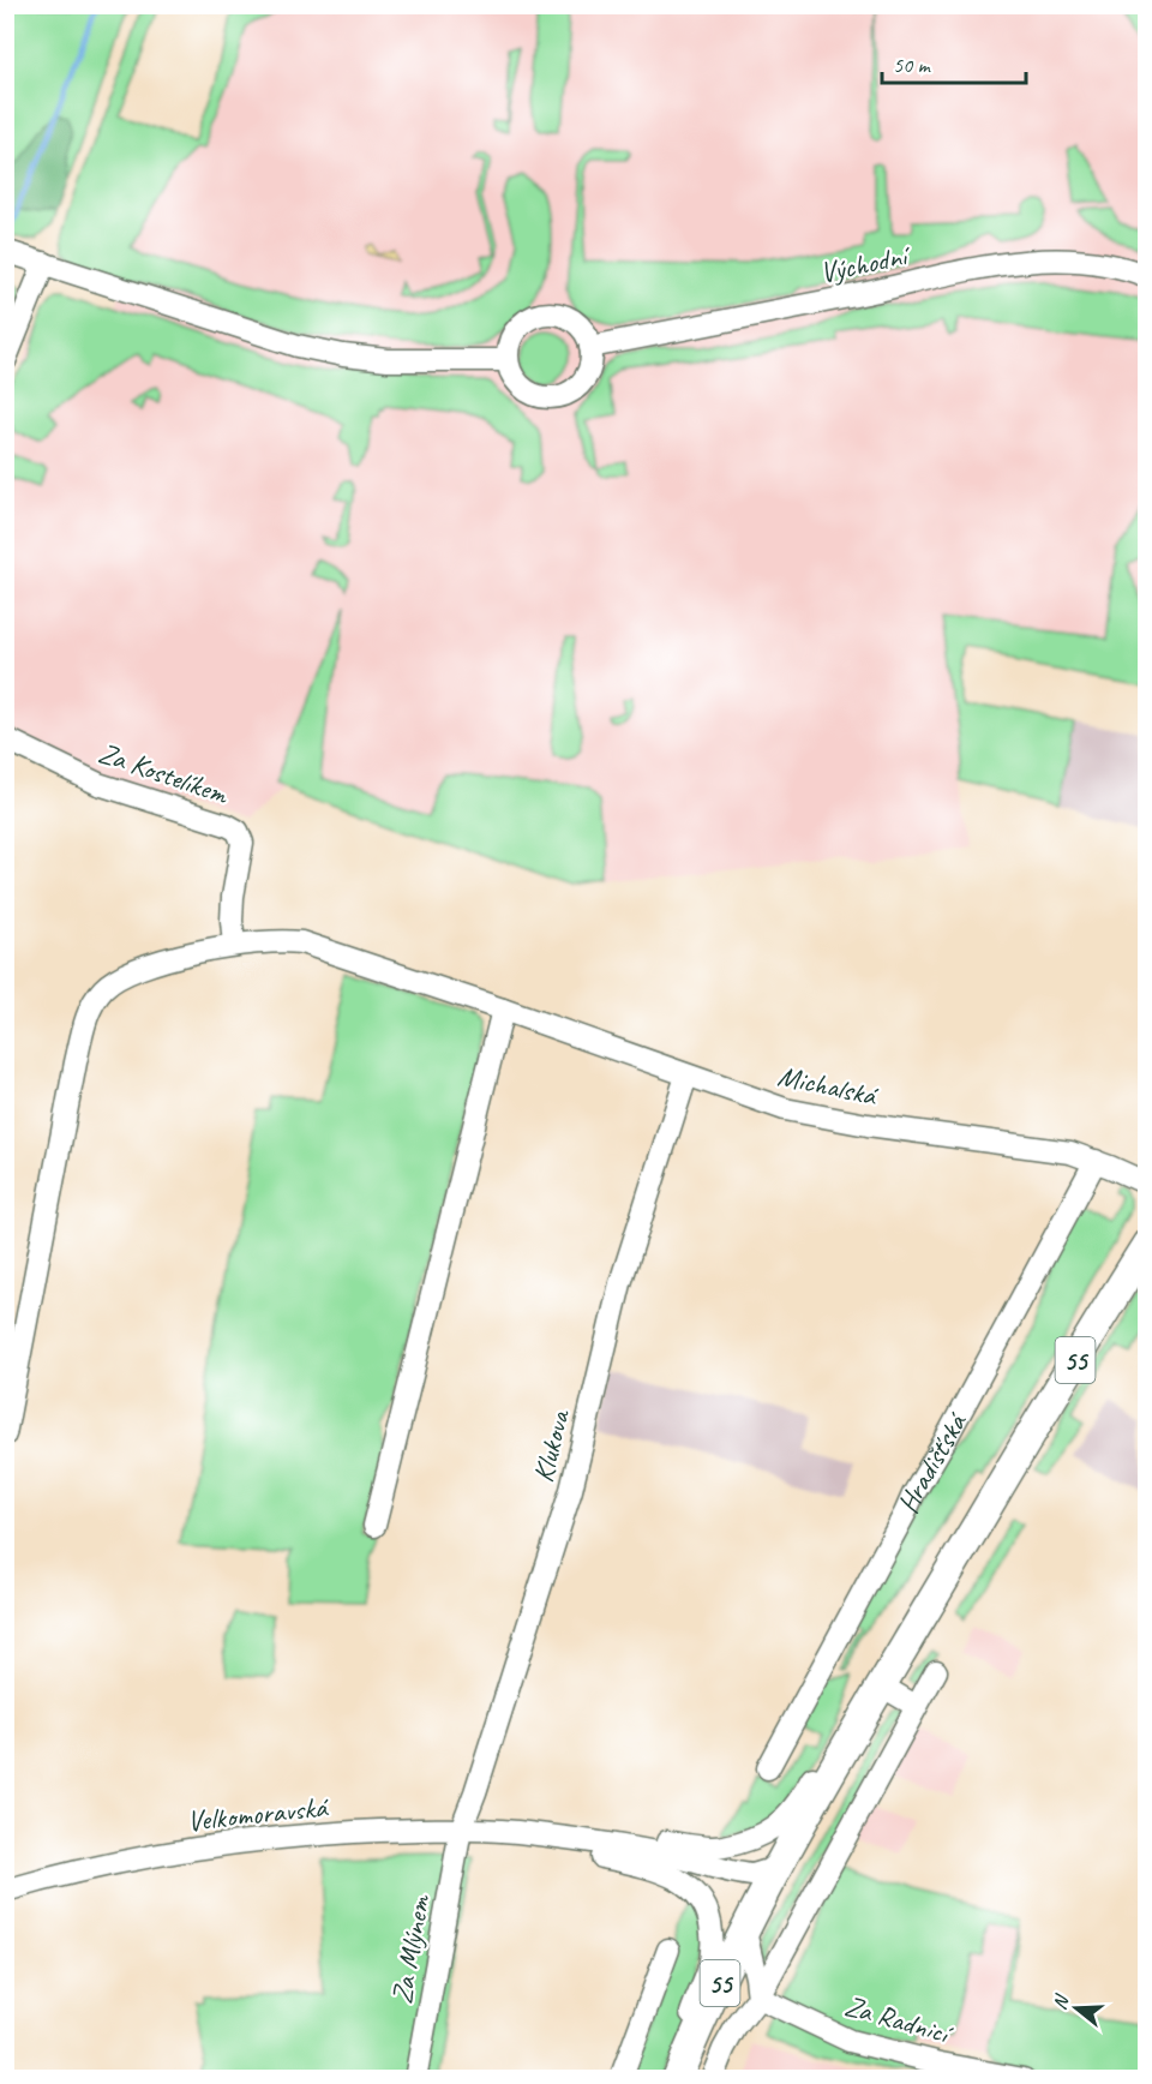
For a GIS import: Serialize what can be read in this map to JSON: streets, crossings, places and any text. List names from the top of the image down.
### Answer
{
  "streets": {
    "main road": ["55"],
    "street": [
      "Východní",
      "Za Kostelíkem",
      "Michalská",
      "Klukova",
      "Hradišťská",
      "Velkomoravská",
      "Za Mlýnem",
      "Za Radnicí"
    ]
  },
  "crossings": [
    ["Za Kostelíkem", "Michalská"],
    ["Michalská", "Klukova"],
    ["Michalská", "Hradišťská"],
    ["55", "Velkomoravská"],
    ["Klukova", "Velkomoravská"],
    ["Klukova", "Za Mlýnem"],
    ["Velkomoravská", "Za Mlýnem"]
  ],
  "scale_bar": "50 m",
  "north": "left"
}
